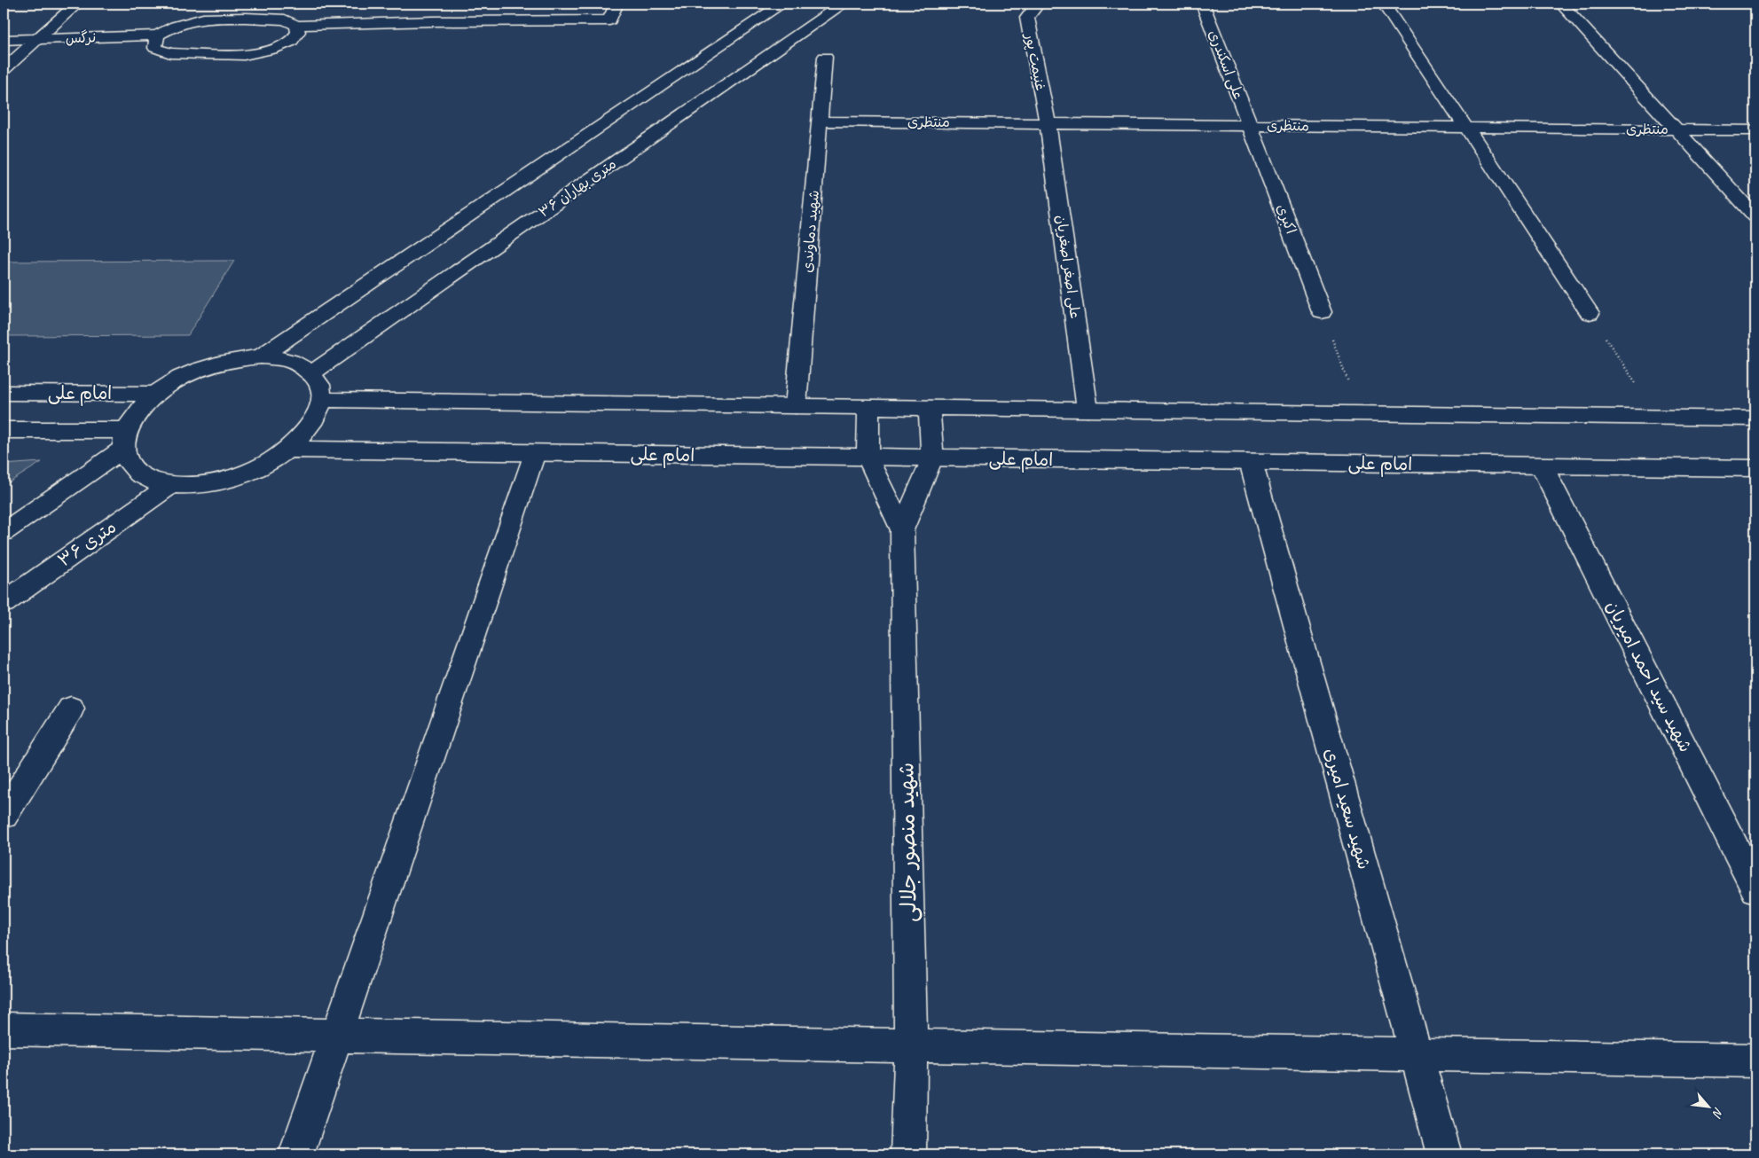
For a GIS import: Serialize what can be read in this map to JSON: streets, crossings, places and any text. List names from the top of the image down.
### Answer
{
  "streets": {
    "street": [
      "نرگس",
      "غنیمت پور",
      "علی اسکندری",
      "منتظری",
      "۳۶ متری بهاران",
      "اکبری",
      "شهید دماوندی",
      "علی اصغر اصغریان",
      "امام علی",
      "۳۶ متری",
      "شهید سید احمد امیریان",
      "شهید سعید امیری",
      "شهید منصور جلالی"
    ]
  },
  "crossings": [
    ["غنیمت پور", "منتظری"],
    ["غنیمت پور", "علی اصغر اصغریان"],
    ["علی اسکندری", "منتظری"],
    ["علی اسکندری", "اکبری"],
    ["منتظری", "اکبری"],
    ["منتظری", "شهید دماوندی"],
    ["منتظری", "علی اصغر اصغریان"],
    ["امام علی", "شهید سید احمد امیریان"],
    ["امام علی", "شهید سعید امیری"],
    ["امام علی", "شهید منصور جلالی"]
  ],
  "north": "bottom right"
}
